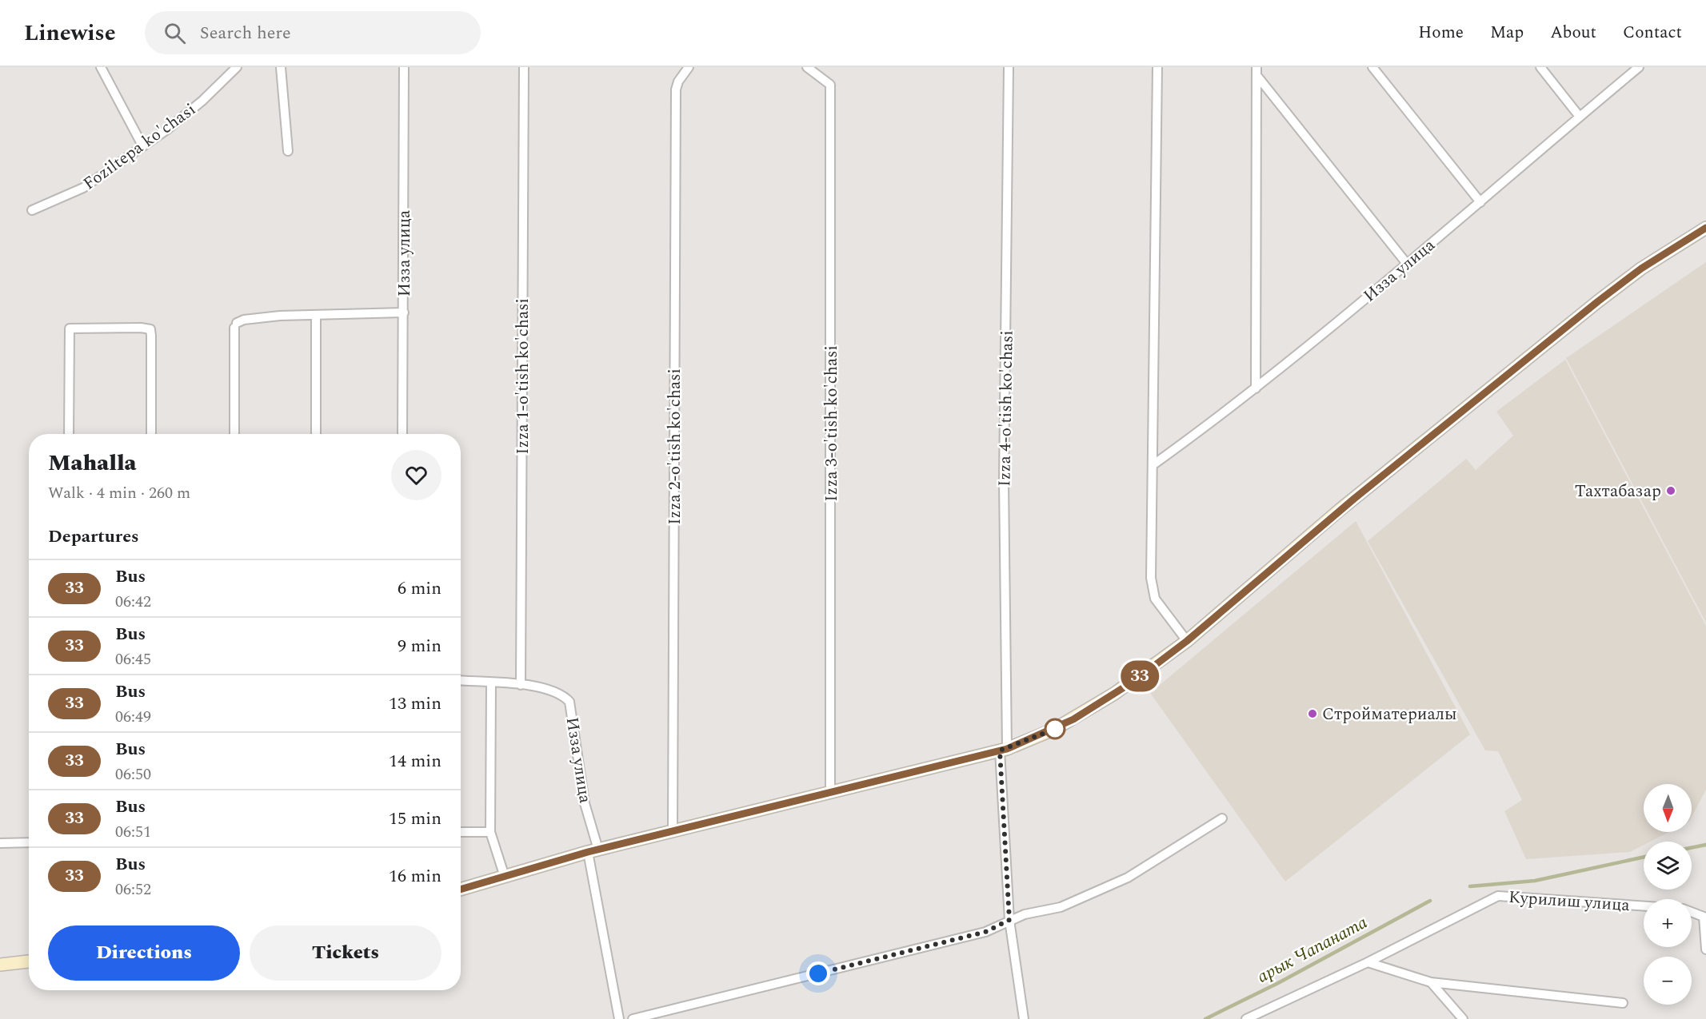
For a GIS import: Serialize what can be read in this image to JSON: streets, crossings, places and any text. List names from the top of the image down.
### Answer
{
  "streets": {
    "street": [
      "Foziltepa ko'chasi",
      "Изза улица",
      "Izza 1-o'tish ko'chasi",
      "Izza 4-o'tish ko'chasi",
      "Izza 3-o'tish ko'chasi",
      "Izza 2-o'tish ko'chasi",
      "Курилиш улица"
    ]
  },
  "crossings": [
    ["Изза улица", "Izza 1-o'tish ko'chasi"]
  ],
  "water": ["арык Чапаната"],
  "places": ["Тахтабазар", "Стройматериалы"],
  "lines": ["bus line 33"],
  "north": "bottom",
  "page": {
    "header": "Linewise",
    "search": "Search here",
    "nav": [
      "Home",
      "Map",
      "About",
      "Contact"
    ],
    "on_map": "33",
    "heading": [
      ["Mahalla", "Walk · 4 min · 260 m"],
      "Departures"
    ],
    "list": [
      {
        "mark": "33",
        "name": "Bus",
        "note": "06:42",
        "value": "6 min"
      },
      {
        "mark": "33",
        "name": "Bus",
        "note": "06:45",
        "value": "9 min"
      },
      {
        "mark": "33",
        "name": "Bus",
        "note": "06:49",
        "value": "13 min"
      },
      {
        "mark": "33",
        "name": "Bus",
        "note": "06:50",
        "value": "14 min"
      },
      {
        "mark": "33",
        "name": "Bus",
        "note": "06:51",
        "value": "15 min"
      },
      {
        "mark": "33",
        "name": "Bus",
        "note": "06:52",
        "value": "16 min"
      }
    ],
    "map_buttons": ["+", "−"],
    "buttons": ["Directions", "Tickets"]
  }
}
